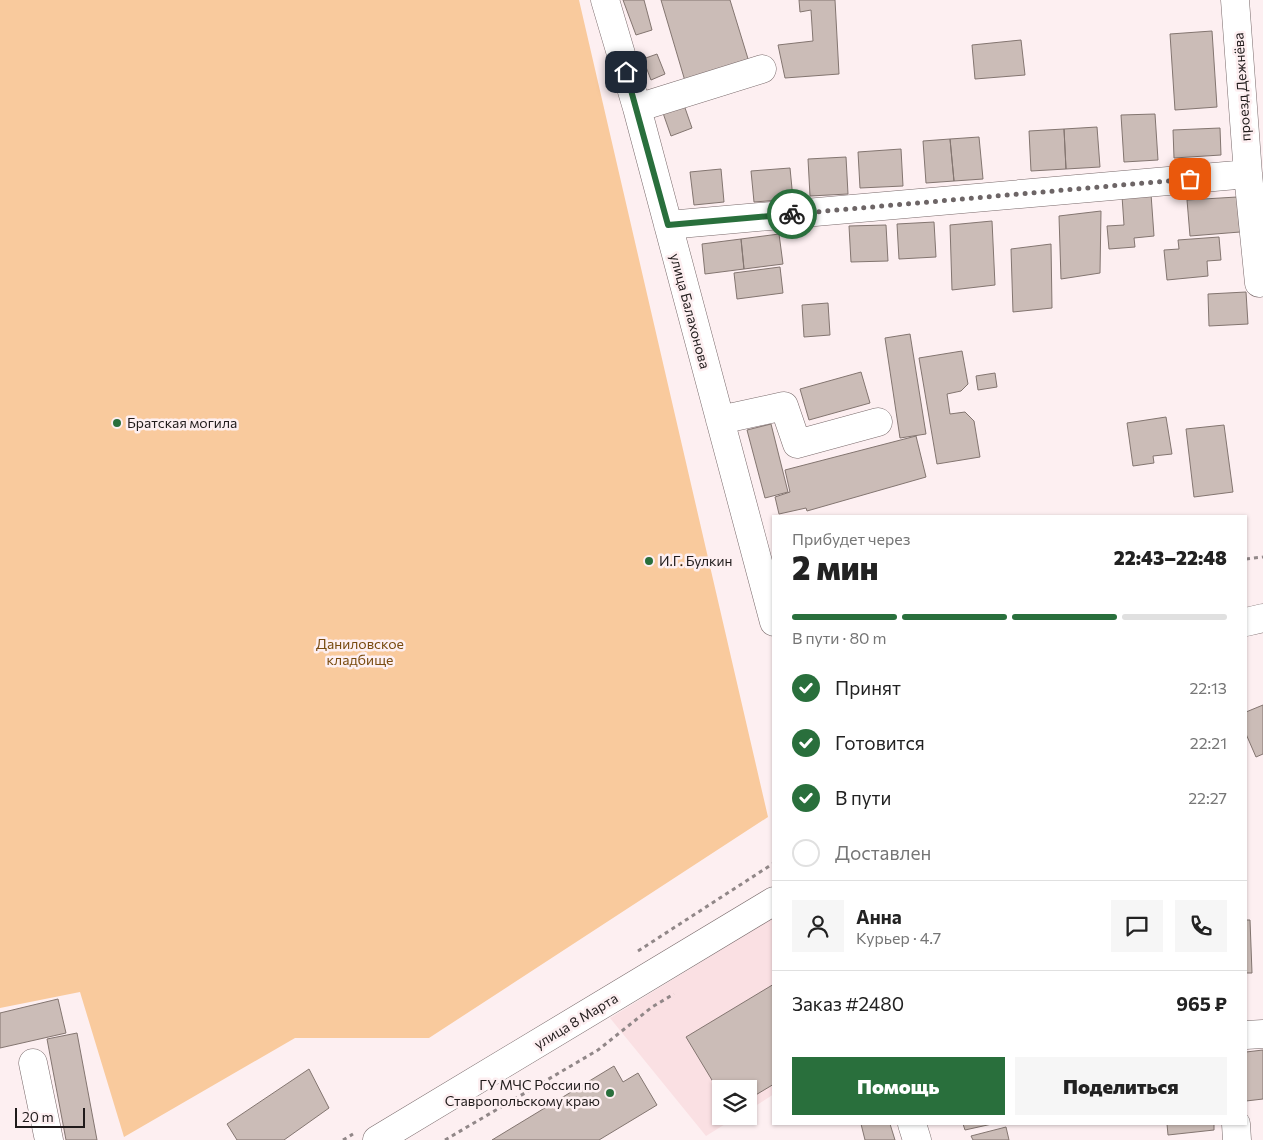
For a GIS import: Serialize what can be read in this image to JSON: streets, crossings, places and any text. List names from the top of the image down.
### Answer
{
  "streets": {
    "street": ["проезд Дежнёва", "улица Балахонова", "улица 8 Марта"]
  },
  "parks": ["Даниловское кладбище"],
  "places": ["Братская могила", "И.Г. Булкин", "ГУ МЧС России по Ставропольскому краю"],
  "scale_bar": "20 m",
  "page": {
    "heading": ["2 мин", "Прибудет через", "22:43–22:48"],
    "panel": [
      "Анна",
      "Курьер · 4.7",
      "Заказ #2480",
      "965 ₽"
    ],
    "bar": "В пути · 80 m",
    "list": [
      ["Принят", "22:13"],
      ["Готовится", "22:21"],
      ["В пути", "22:27"],
      "Доставлен"
    ],
    "buttons": ["Помощь", "Поделиться"],
    "scale": "20 m"
  }
}
